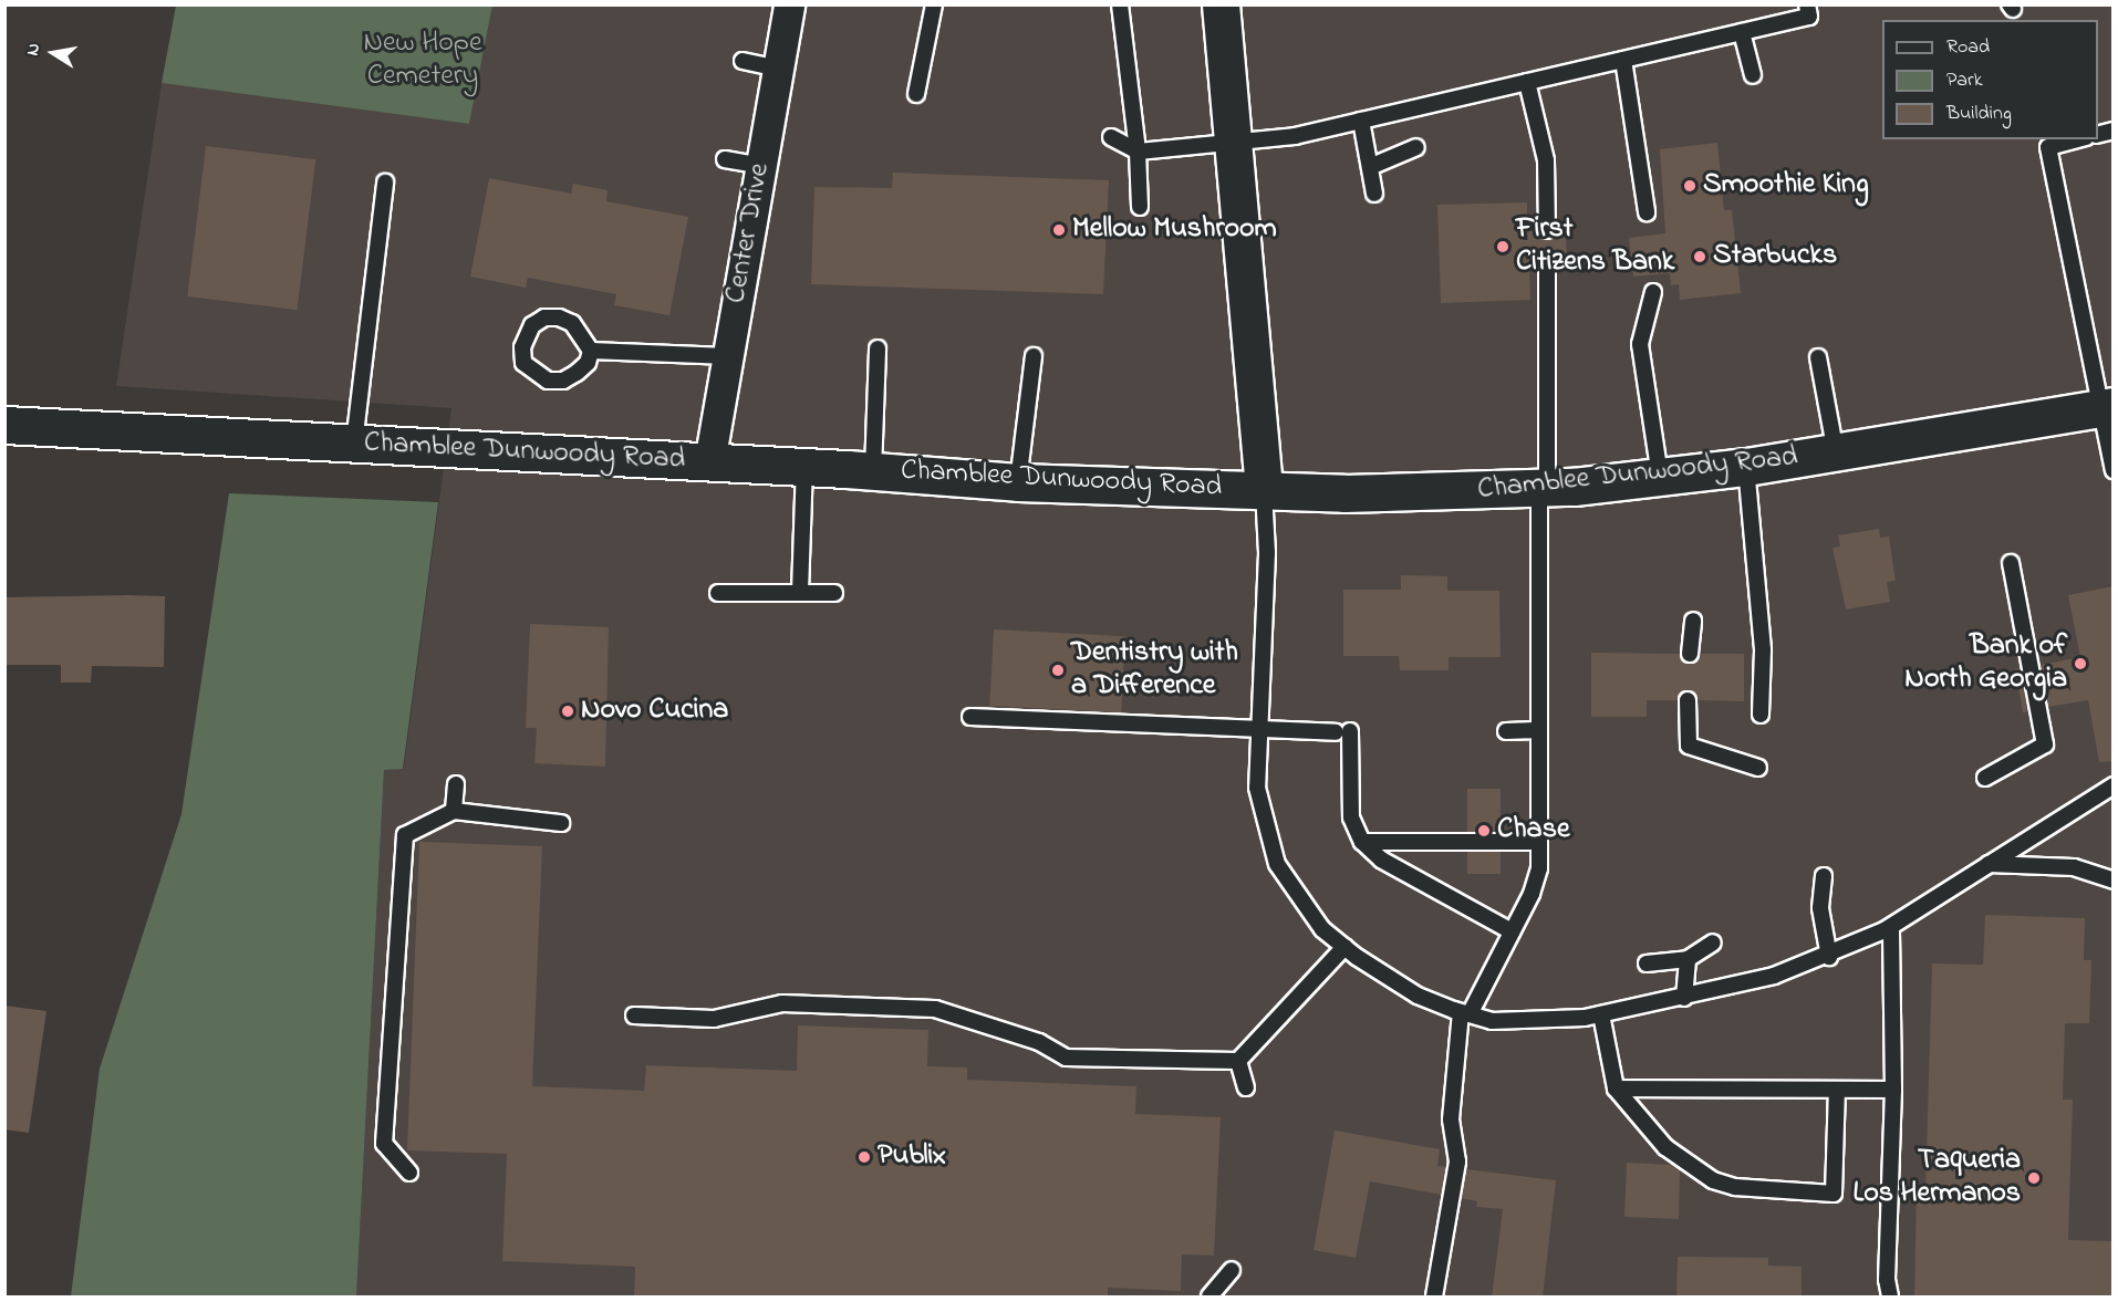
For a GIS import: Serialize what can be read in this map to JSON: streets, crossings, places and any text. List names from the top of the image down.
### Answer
{
  "streets": {
    "street": ["Center Drive", "Chamblee Dunwoody Road"]
  },
  "crossings": [
    ["Center Drive", "Chamblee Dunwoody Road"]
  ],
  "parks": ["New Hope Cemetery"],
  "places": [
    "Smoothie King",
    "Mellow Mushroom",
    "First Citizens Bank",
    "Starbucks",
    "Bank of North Georgia",
    "Dentistry with a Difference",
    "Novo Cucina",
    "Chase",
    "Publix",
    "Taqueria Los Hermanos"
  ],
  "legend": ["Road", "Park", "Building"],
  "north": "left"
}
